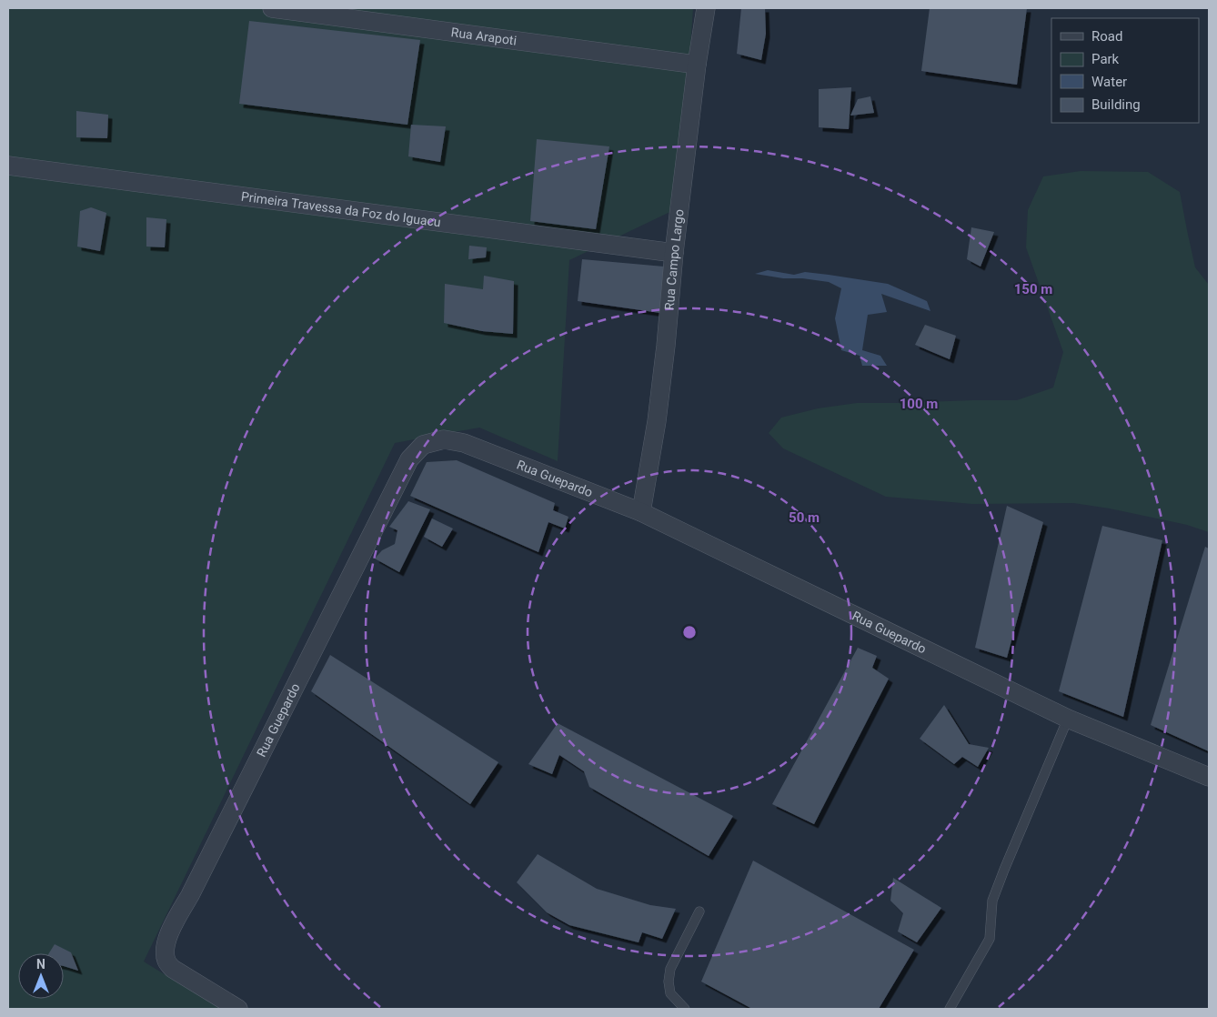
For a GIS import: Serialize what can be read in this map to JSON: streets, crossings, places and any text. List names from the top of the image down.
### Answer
{
  "streets": {
    "street": [
      "Rua Arapoti",
      "Primeira Travessa da Foz do Iguacu",
      "Rua Campo Largo",
      "Rua Guepardo"
    ]
  },
  "crossings": [
    ["Rua Arapoti", "Rua Campo Largo"],
    ["Primeira Travessa da Foz do Iguacu", "Rua Campo Largo"],
    ["Rua Campo Largo", "Rua Guepardo"]
  ],
  "legend": [
    "Road",
    "Park",
    "Water",
    "Building"
  ],
  "north": "top",
  "rings": ["150 m", "100 m", "50 m"]
}
